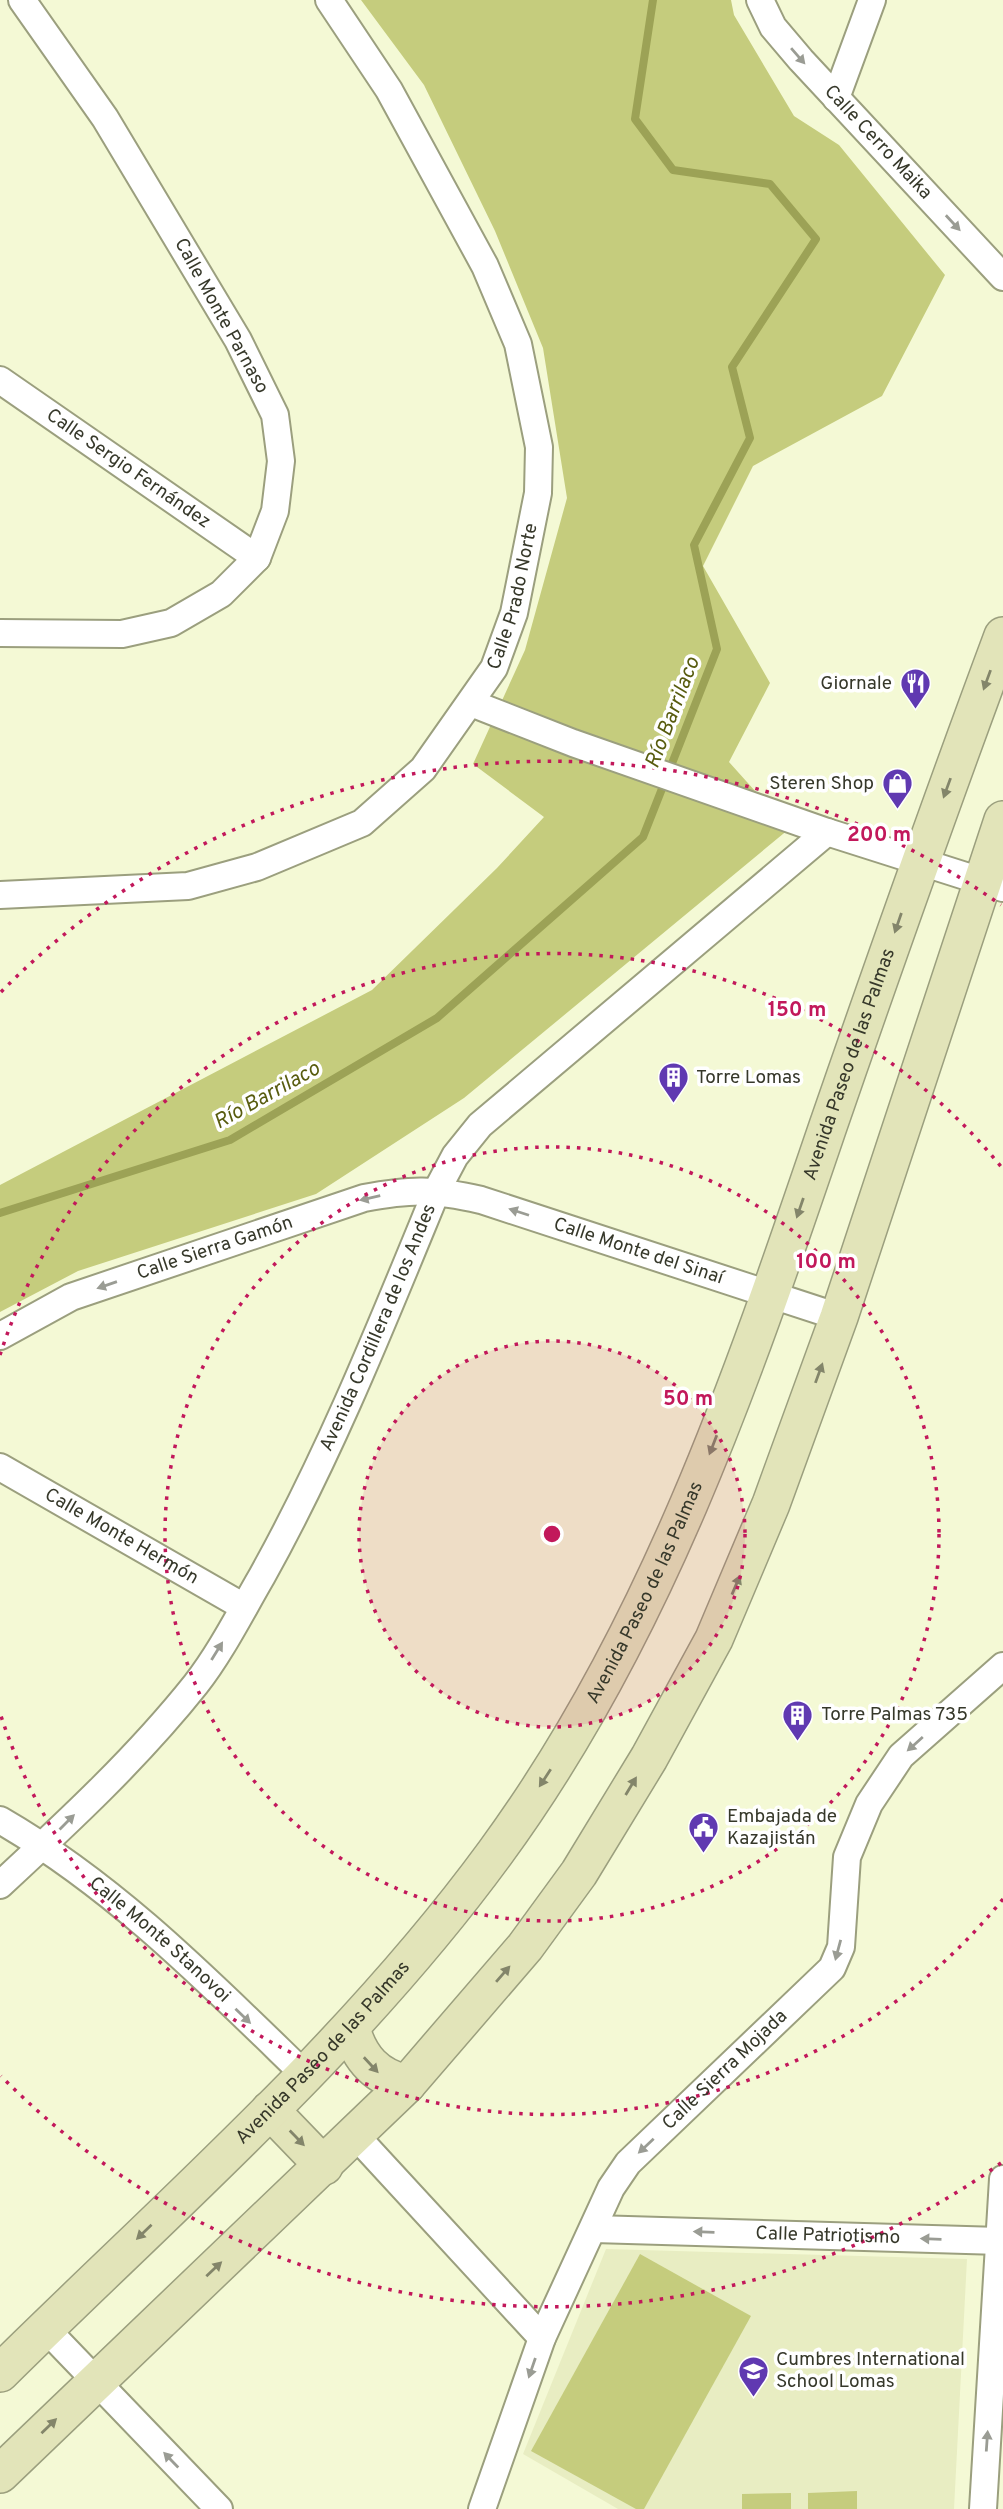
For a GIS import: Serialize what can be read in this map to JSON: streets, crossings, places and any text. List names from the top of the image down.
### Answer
{
  "streets": {
    "main road": ["Avenida Paseo de las Palmas"],
    "street": [
      "Calle Cerro Maika",
      "Calle Monte Parnaso",
      "Calle Sergio Fernández",
      "Calle Prado Norte",
      "Calle Sierra Gamón",
      "Calle Monte del Sinaí",
      "Avenida Cordillera de los Andes",
      "Calle Monte Hermón",
      "Calle Monte Stanovoi",
      "Calle Sierra Mojada",
      "Calle Patriotismo"
    ]
  },
  "crossings": [
    ["Calle Monte Parnaso", "Calle Sergio Fernández"],
    ["Avenida Paseo de las Palmas", "Calle Monte del Sinaí"],
    ["Avenida Paseo de las Palmas", "Calle Monte Stanovoi"],
    ["Calle Sierra Gamón", "Calle Monte del Sinaí"],
    ["Calle Sierra Gamón", "Avenida Cordillera de los Andes"],
    ["Calle Monte del Sinaí", "Avenida Cordillera de los Andes"],
    ["Avenida Cordillera de los Andes", "Calle Monte Hermón"],
    ["Avenida Cordillera de los Andes", "Calle Monte Stanovoi"],
    ["Calle Sierra Mojada", "Calle Patriotismo"]
  ],
  "one_way": [
    "Calle Cerro Maika",
    "Calle Sierra Gamón",
    "Calle Monte del Sinaí",
    "Calle Monte Stanovoi",
    "Calle Sierra Mojada",
    "Calle Patriotismo"
  ],
  "water": ["Río Barrilaco"],
  "places": {
    "restaurant": ["Giornale"],
    "shop": ["Steren Shop"],
    "building": ["Torre Lomas", "Torre Palmas 735"],
    "public building": ["Embajada de Kazajistán"],
    "school or university": ["Cumbres International School Lomas"]
  },
  "rings": [
    "200 m",
    "150 m",
    "100 m",
    "50 m"
  ]
}
